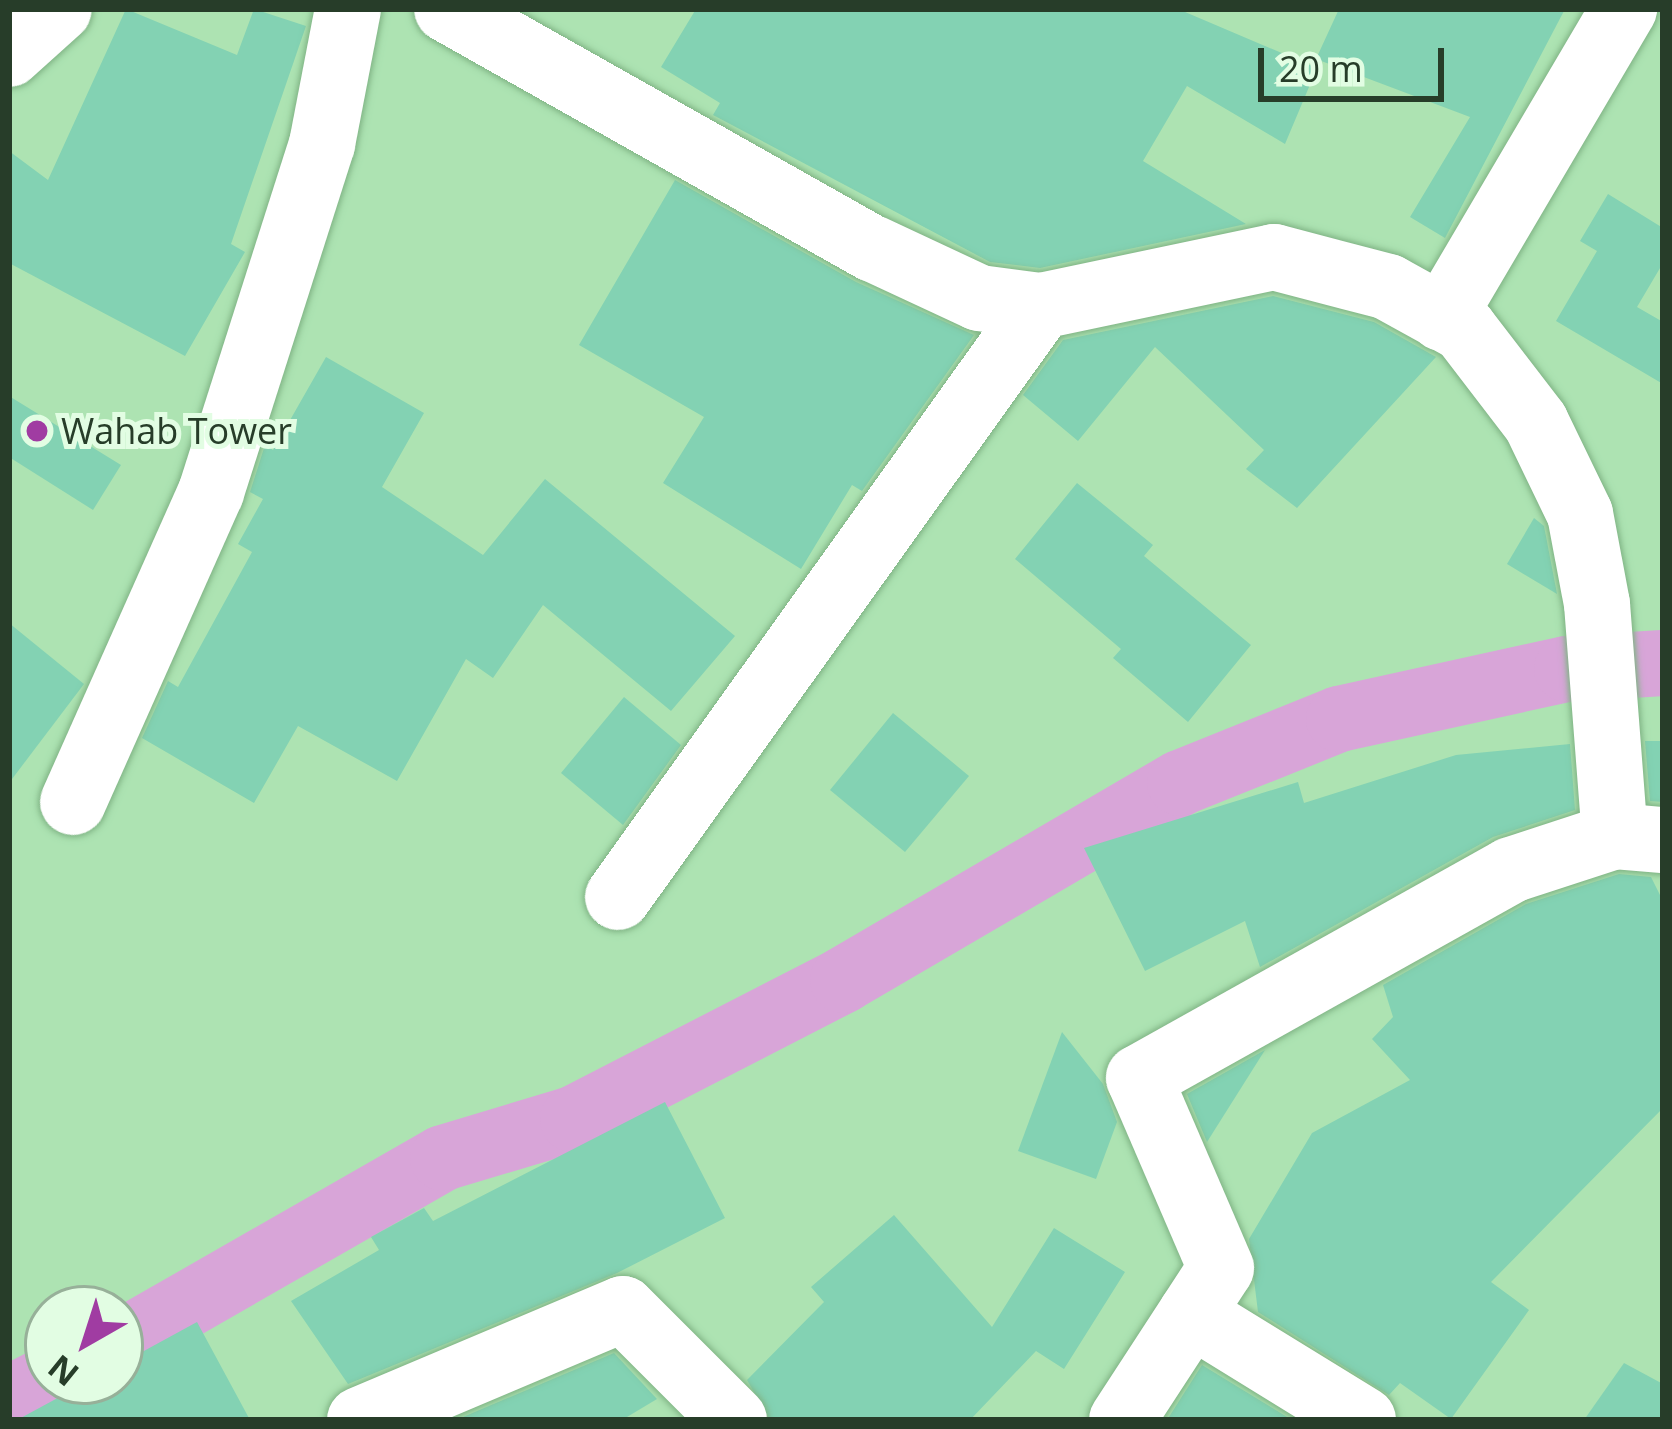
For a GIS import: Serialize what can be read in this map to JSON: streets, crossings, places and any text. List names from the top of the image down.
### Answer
{
  "places": ["Wahab Tower"],
  "scale_bar": "20 m",
  "north": "bottom left"
}
